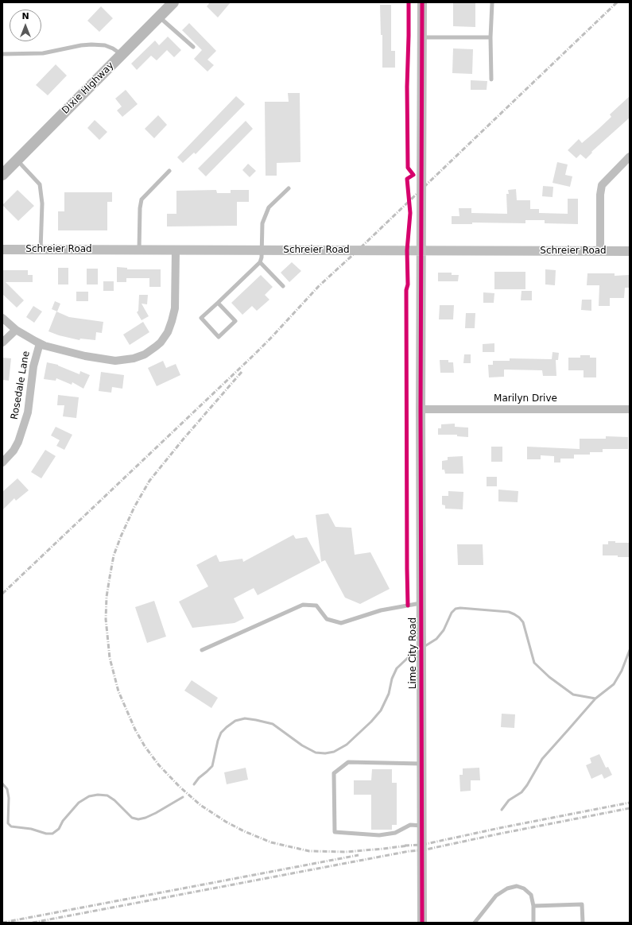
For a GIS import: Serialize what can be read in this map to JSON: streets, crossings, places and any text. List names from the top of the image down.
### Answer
{
  "streets": {
    "main road": ["Dixie Highway"],
    "street": [
      "Schreier Road",
      "Rosedale Lane",
      "Marilyn Drive",
      "Lime City Road"
    ]
  },
  "crossings": [
    ["Schreier Road", "Lime City Road"],
    ["Marilyn Drive", "Lime City Road"]
  ],
  "north": "top"
}
